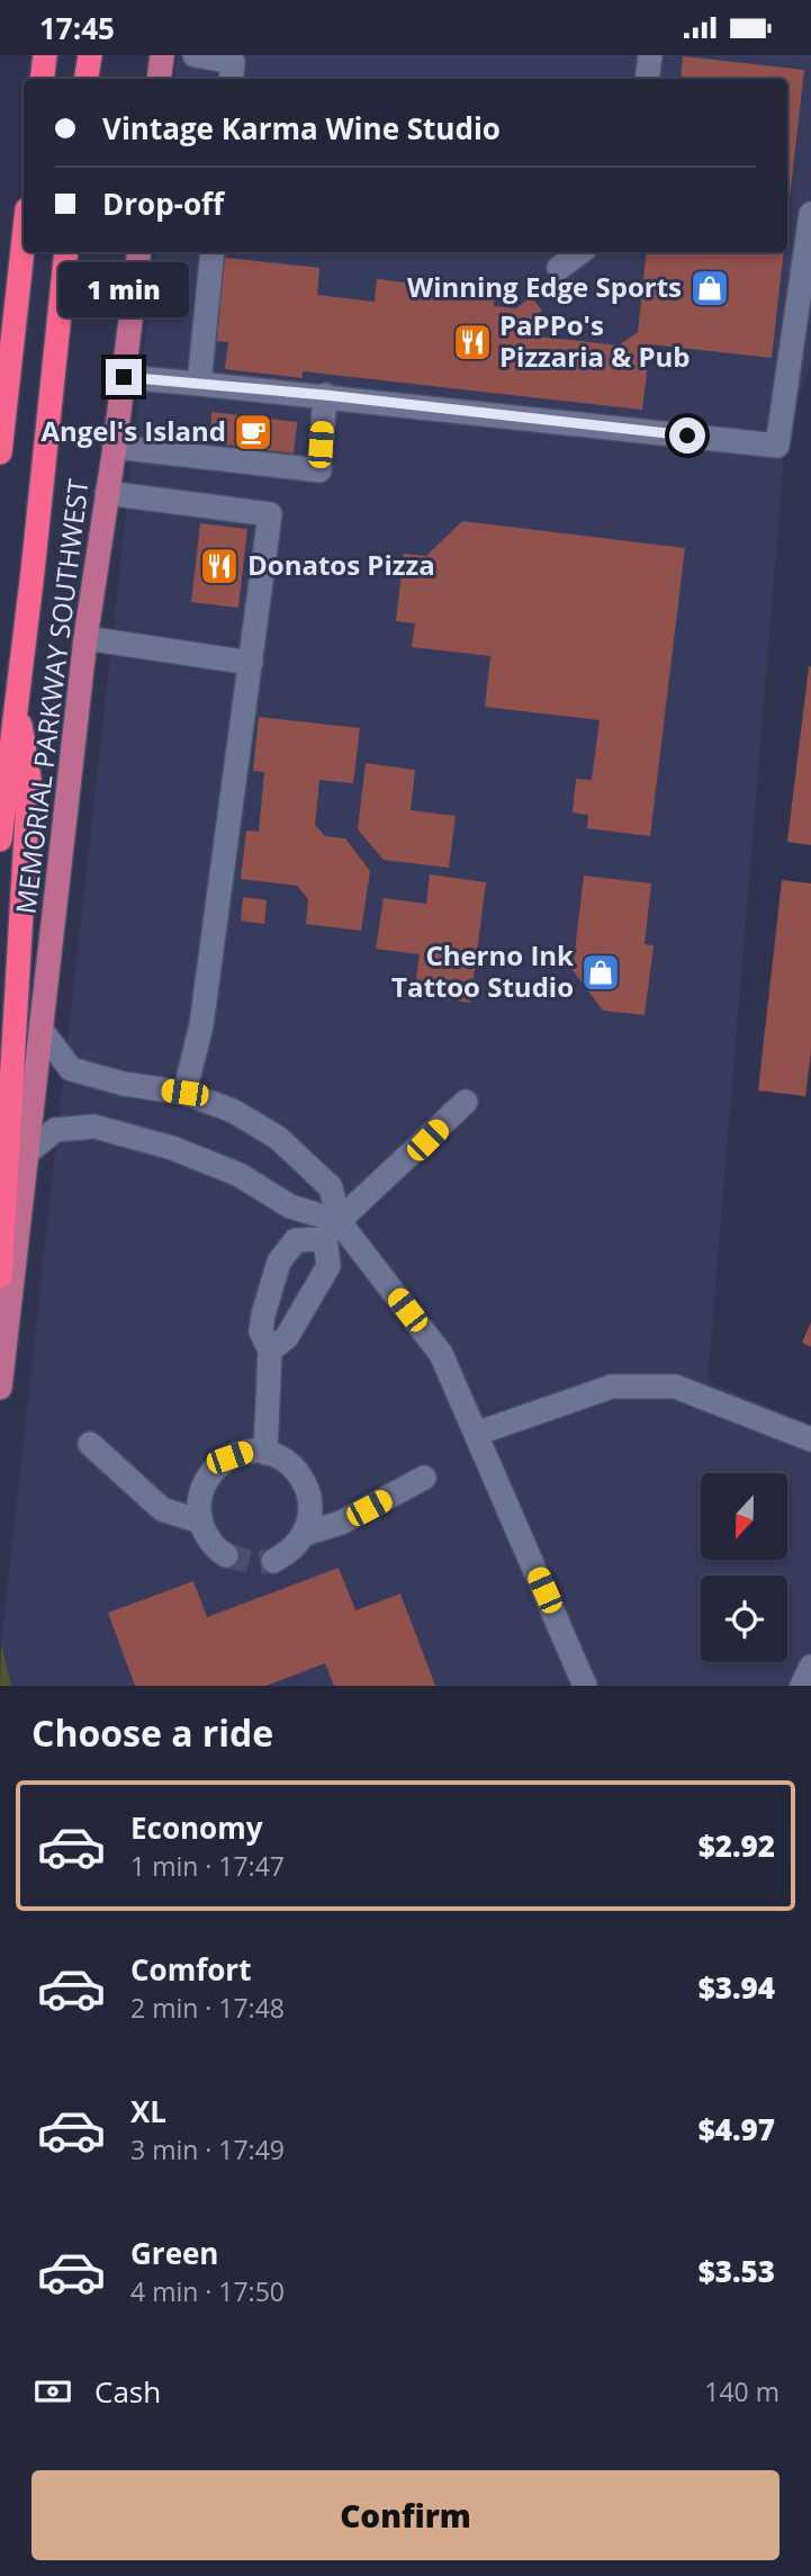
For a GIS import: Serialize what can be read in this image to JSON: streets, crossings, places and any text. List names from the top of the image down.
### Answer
{
  "streets": {
    "highway": ["MEMORIAL PARKWAY SOUTHWEST"]
  },
  "places": {
    "shop": ["Winning Edge Sports", "Cherno Ink Tattoo Studio"],
    "restaurant": ["PaPPo's Pizzaria & Pub", "Donatos Pizza"],
    "cafe": ["Angel's Island"]
  },
  "north": "bottom",
  "page": {
    "status": "17:45",
    "banner": ["Vintage Karma Wine Studio", "Drop-off"],
    "bubble": "1 min",
    "heading": "Choose a ride",
    "list": [
      {
        "name": "Economy",
        "note": "1 min · 17:47",
        "value": "$2.92"
      },
      {
        "name": "Comfort",
        "note": "2 min · 17:48",
        "value": "$3.94"
      },
      {
        "name": "XL",
        "note": "3 min · 17:49",
        "value": "$4.97"
      },
      {
        "name": "Green",
        "note": "4 min · 17:50",
        "value": "$3.53"
      }
    ],
    "pay": ["Cash", "140 m"],
    "buttons": "Confirm"
  }
}
